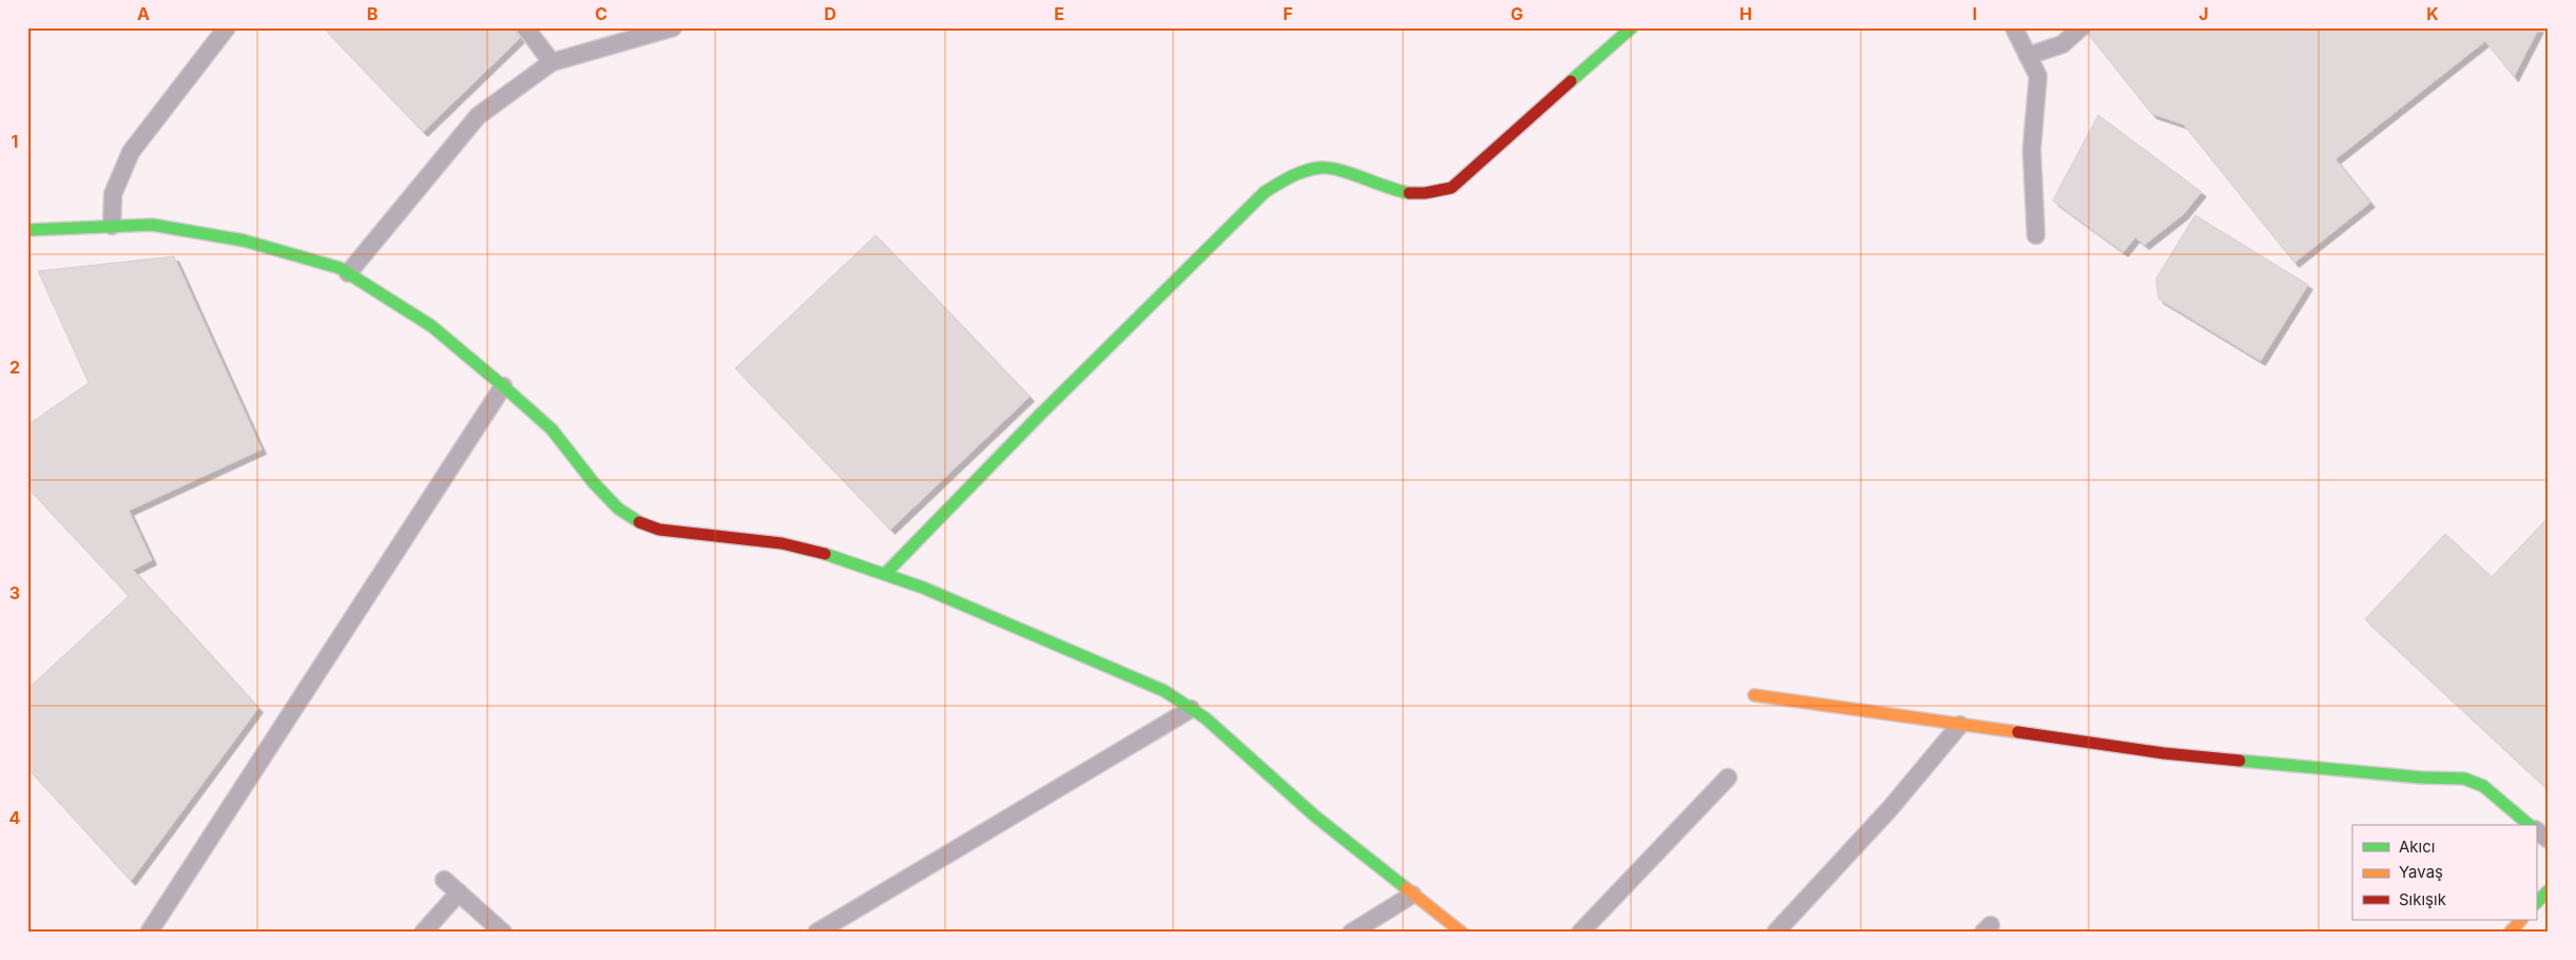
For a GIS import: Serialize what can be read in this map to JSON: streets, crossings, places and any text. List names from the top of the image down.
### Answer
{
  "legend": ["Akıcı", "Yavaş", "Sıkışık"],
  "grid": {
    "columns": [
      "A",
      "B",
      "C",
      "D",
      "E",
      "F",
      "G",
      "H",
      "I",
      "J",
      "K"
    ],
    "rows": [
      "1",
      "2",
      "3",
      "4"
    ]
  }
}
